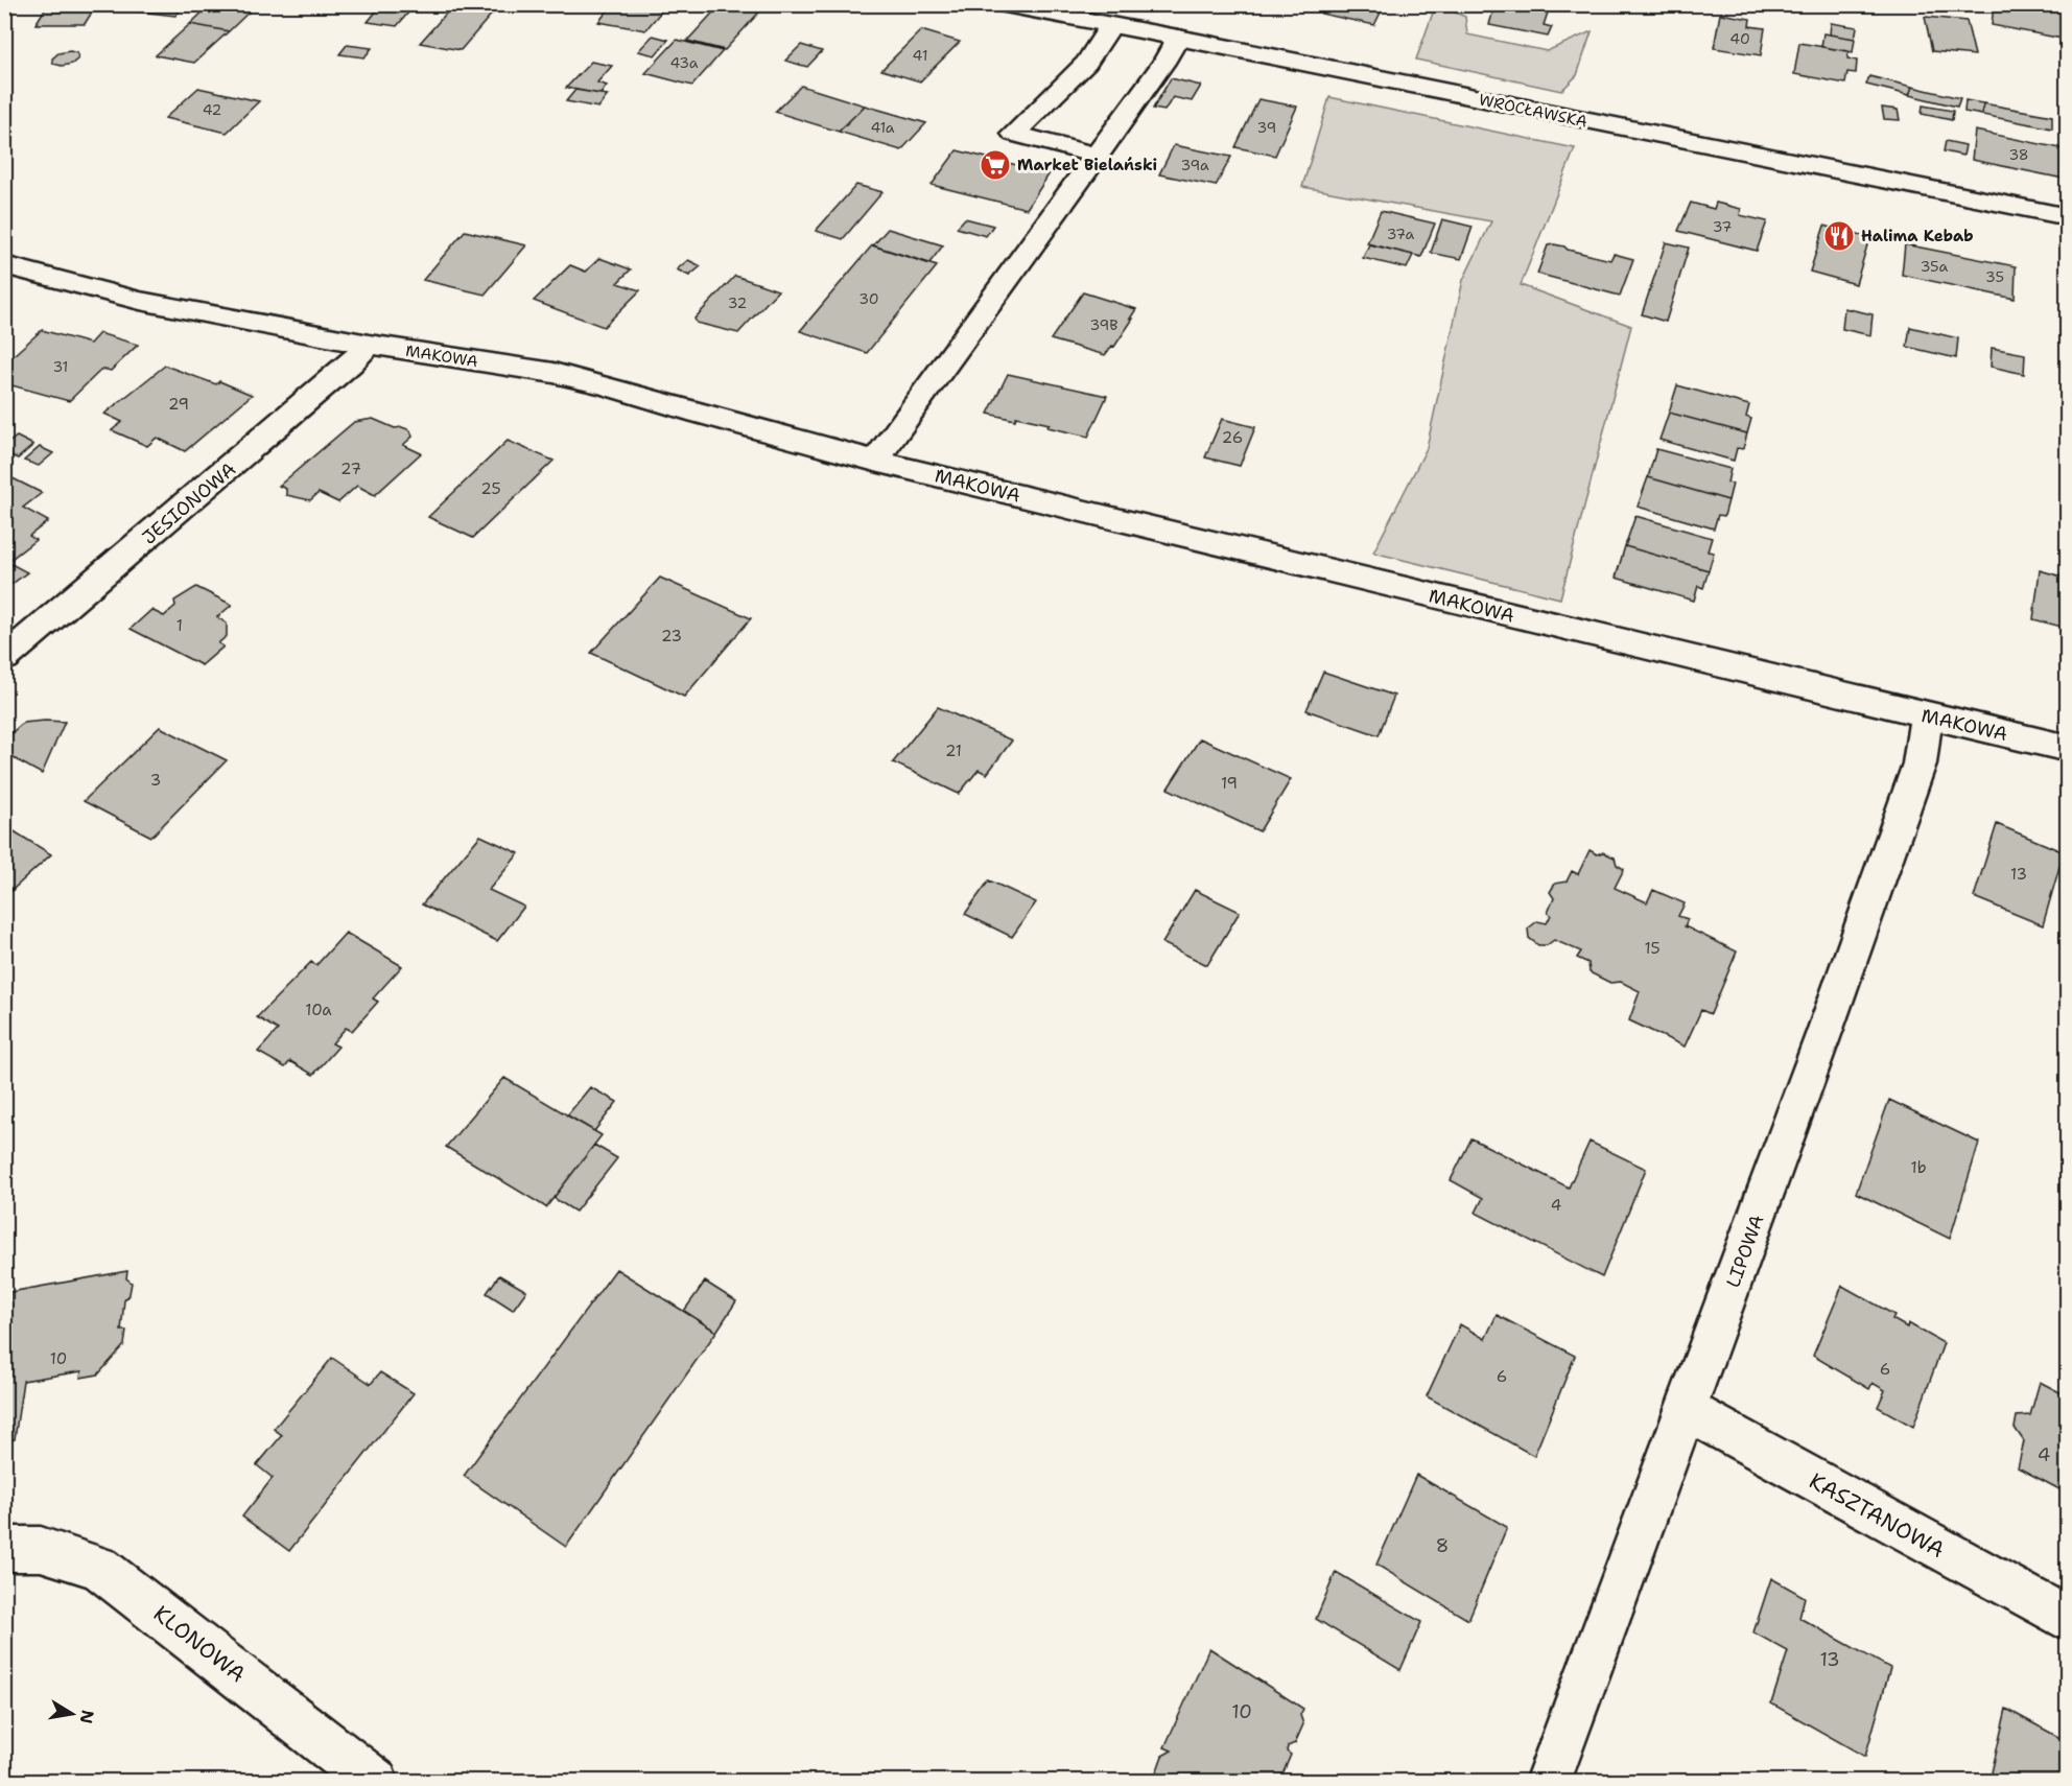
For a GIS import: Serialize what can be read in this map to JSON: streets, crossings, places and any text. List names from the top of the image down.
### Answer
{
  "streets": {
    "street": [
      "WROCŁAWSKA",
      "MAKOWA",
      "JESIONOWA",
      "LIPOWA",
      "KASZTANOWA",
      "KLONOWA"
    ]
  },
  "crossings": [
    ["MAKOWA", "JESIONOWA"],
    ["MAKOWA", "LIPOWA"],
    ["LIPOWA", "KASZTANOWA"]
  ],
  "places": {
    "supermarket": ["Market Bielański"],
    "restaurant": ["Halima Kebab"]
  },
  "house_numbers": [
    "40",
    "41",
    "43a",
    "42",
    "41a",
    "39",
    "38",
    "39a",
    "37",
    "37a",
    "35a",
    "35",
    "30",
    "32",
    "39B",
    "31",
    "29",
    "26",
    "27",
    "25",
    "1",
    "23",
    "21",
    "3",
    "19",
    "13",
    "15",
    "10a",
    "1b",
    "4",
    "10",
    "6",
    "6",
    "4",
    "8",
    "13",
    "10"
  ],
  "north": "right"
}
